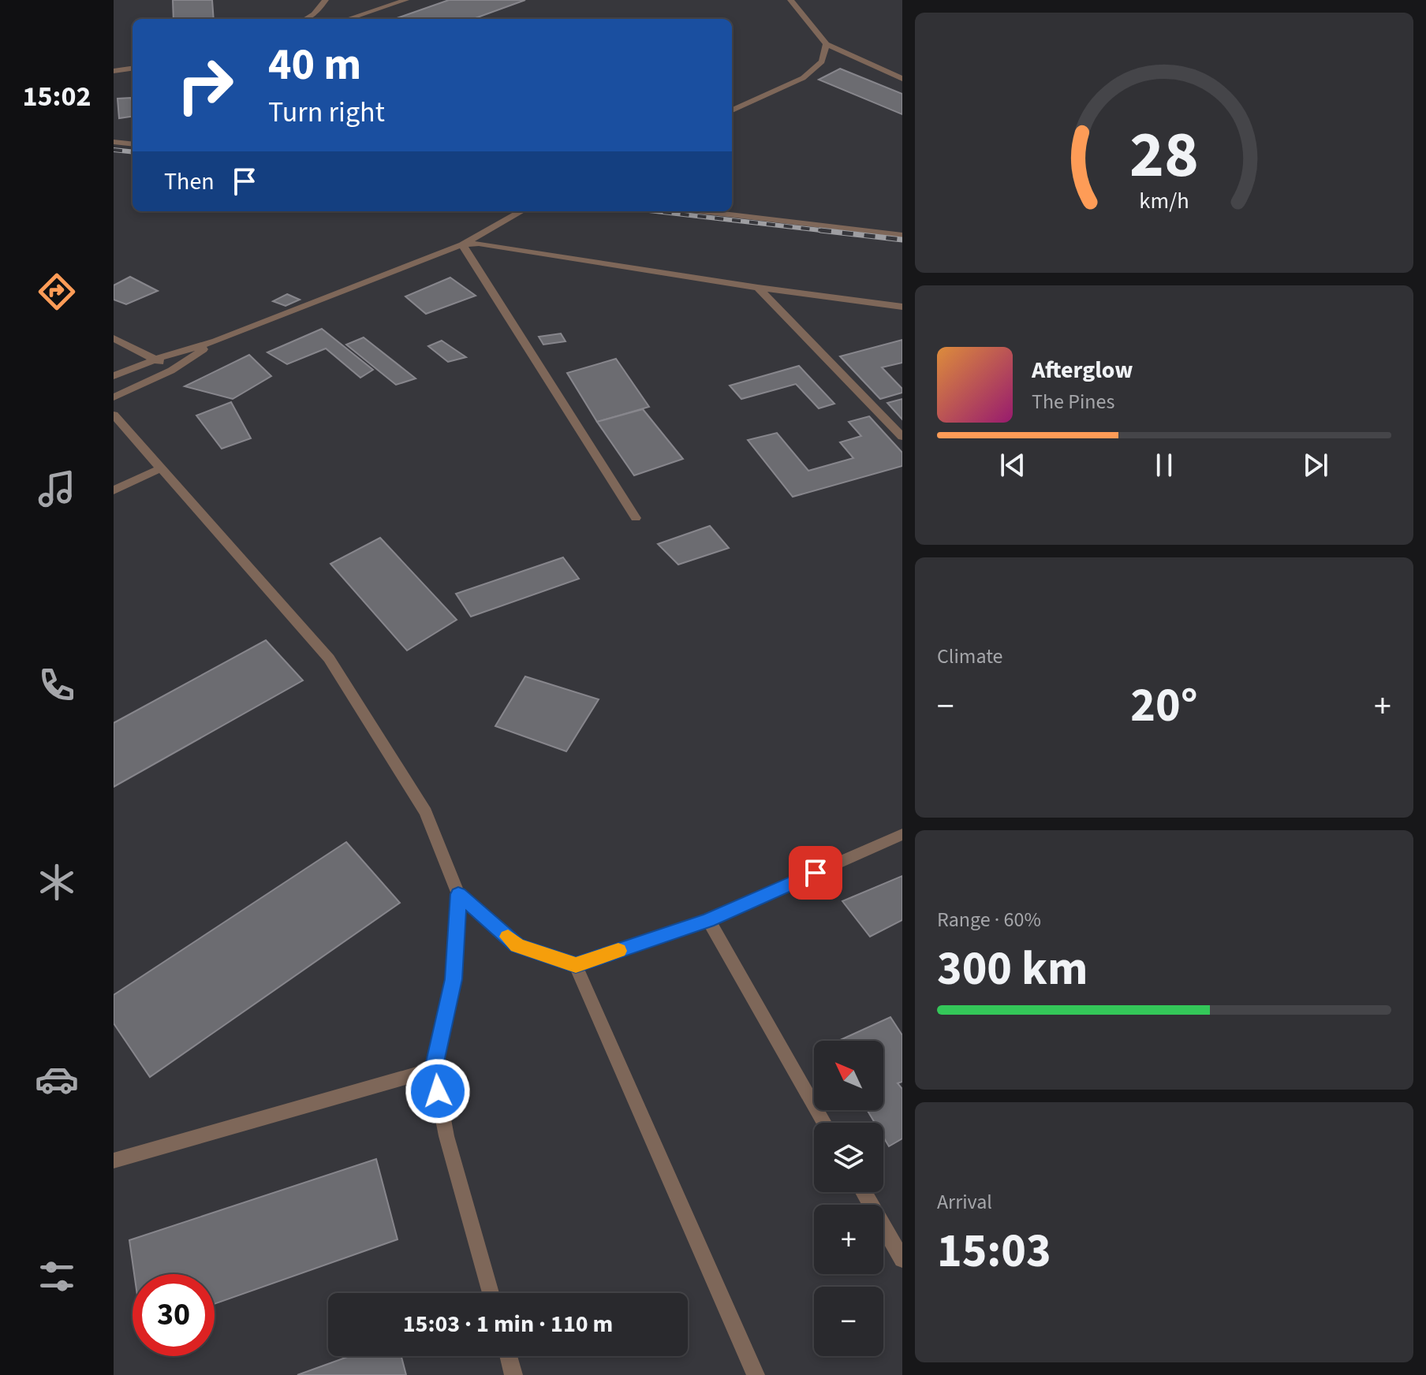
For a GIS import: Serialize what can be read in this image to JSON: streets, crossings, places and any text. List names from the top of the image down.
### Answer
{
  "north": "top left",
  "page": {
    "tabs": "15:02",
    "turn": ["40 m", "Turn right"],
    "then": "Then",
    "song": ["Afterglow", "The Pines"],
    "tile": [
      "Climate",
      ["Range · 60%", "300 km"],
      ["Arrival", "15:03"]
    ],
    "heat": ["−", "20°", "+"],
    "map_buttons": ["+", "−"],
    "limit": "30",
    "trip": "15:03 · 1 min · 110 m",
    "gauge": ["28", "km/h"]
  }
}
